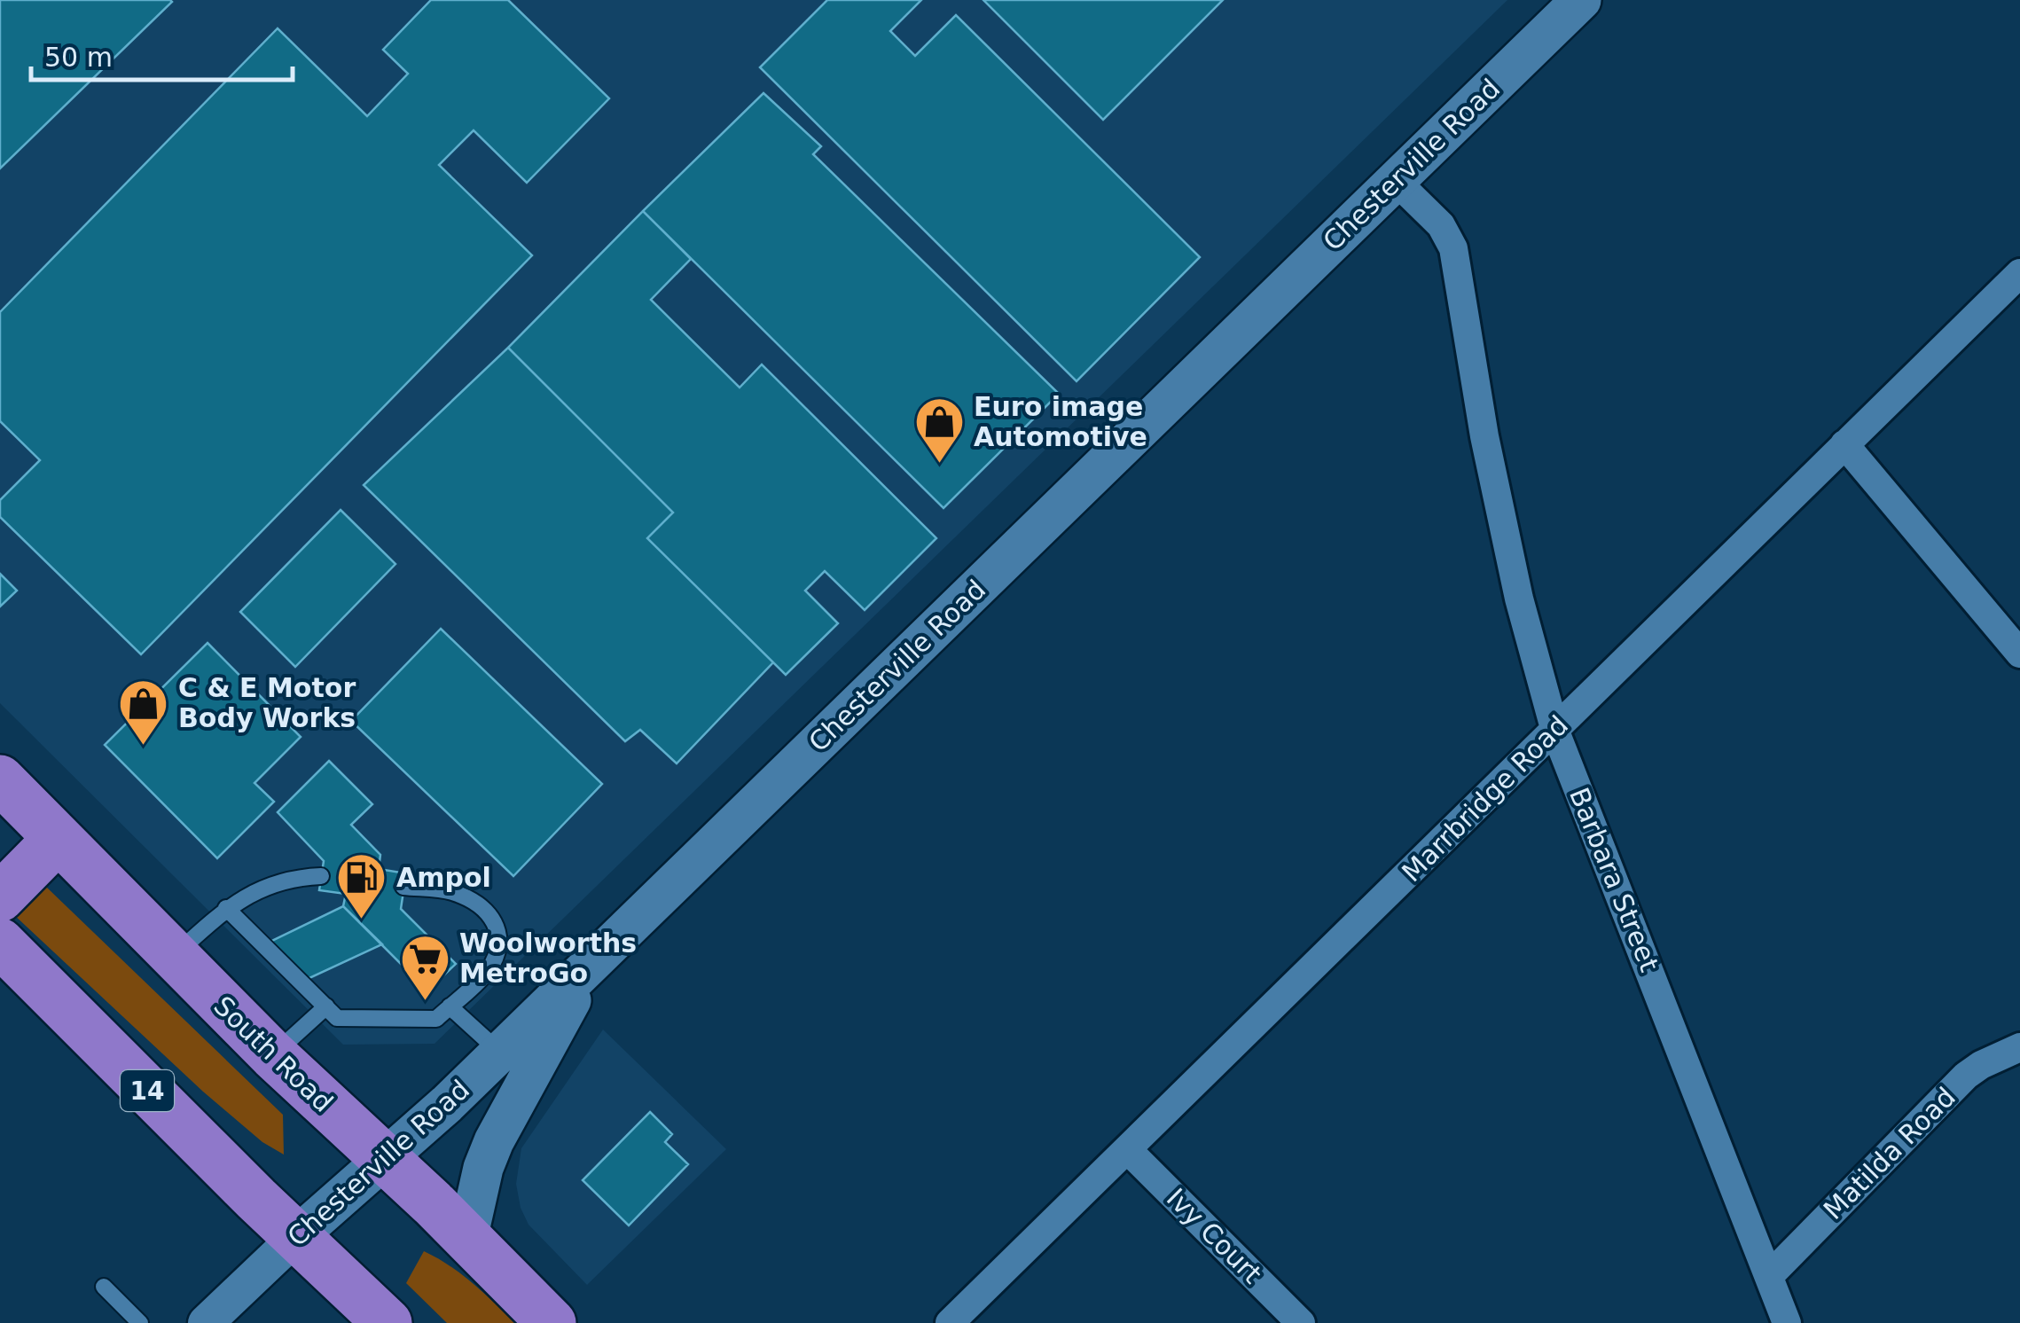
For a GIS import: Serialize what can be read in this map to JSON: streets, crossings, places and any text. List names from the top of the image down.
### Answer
{
  "streets": {
    "highway": ["South Road", "14"],
    "main road": ["Chesterville Road"],
    "street": [
      "Marrbridge Road",
      "Barbara Street",
      "Matilda Road",
      "Ivy Court"
    ]
  },
  "crossings": [
    ["Chesterville Road", "Barbara Street"],
    ["Chesterville Road", "South Road"],
    ["Chesterville Road", "14"],
    ["Marrbridge Road", "Barbara Street"],
    ["Marrbridge Road", "Ivy Court"],
    ["Barbara Street", "Matilda Road"]
  ],
  "places": {
    "shop": ["Euro image Automotive", "C & E Motor Body Works"],
    "fuel station": ["Ampol"],
    "supermarket": ["Woolworths MetroGo"]
  },
  "scale_bar": "50 m"
}
